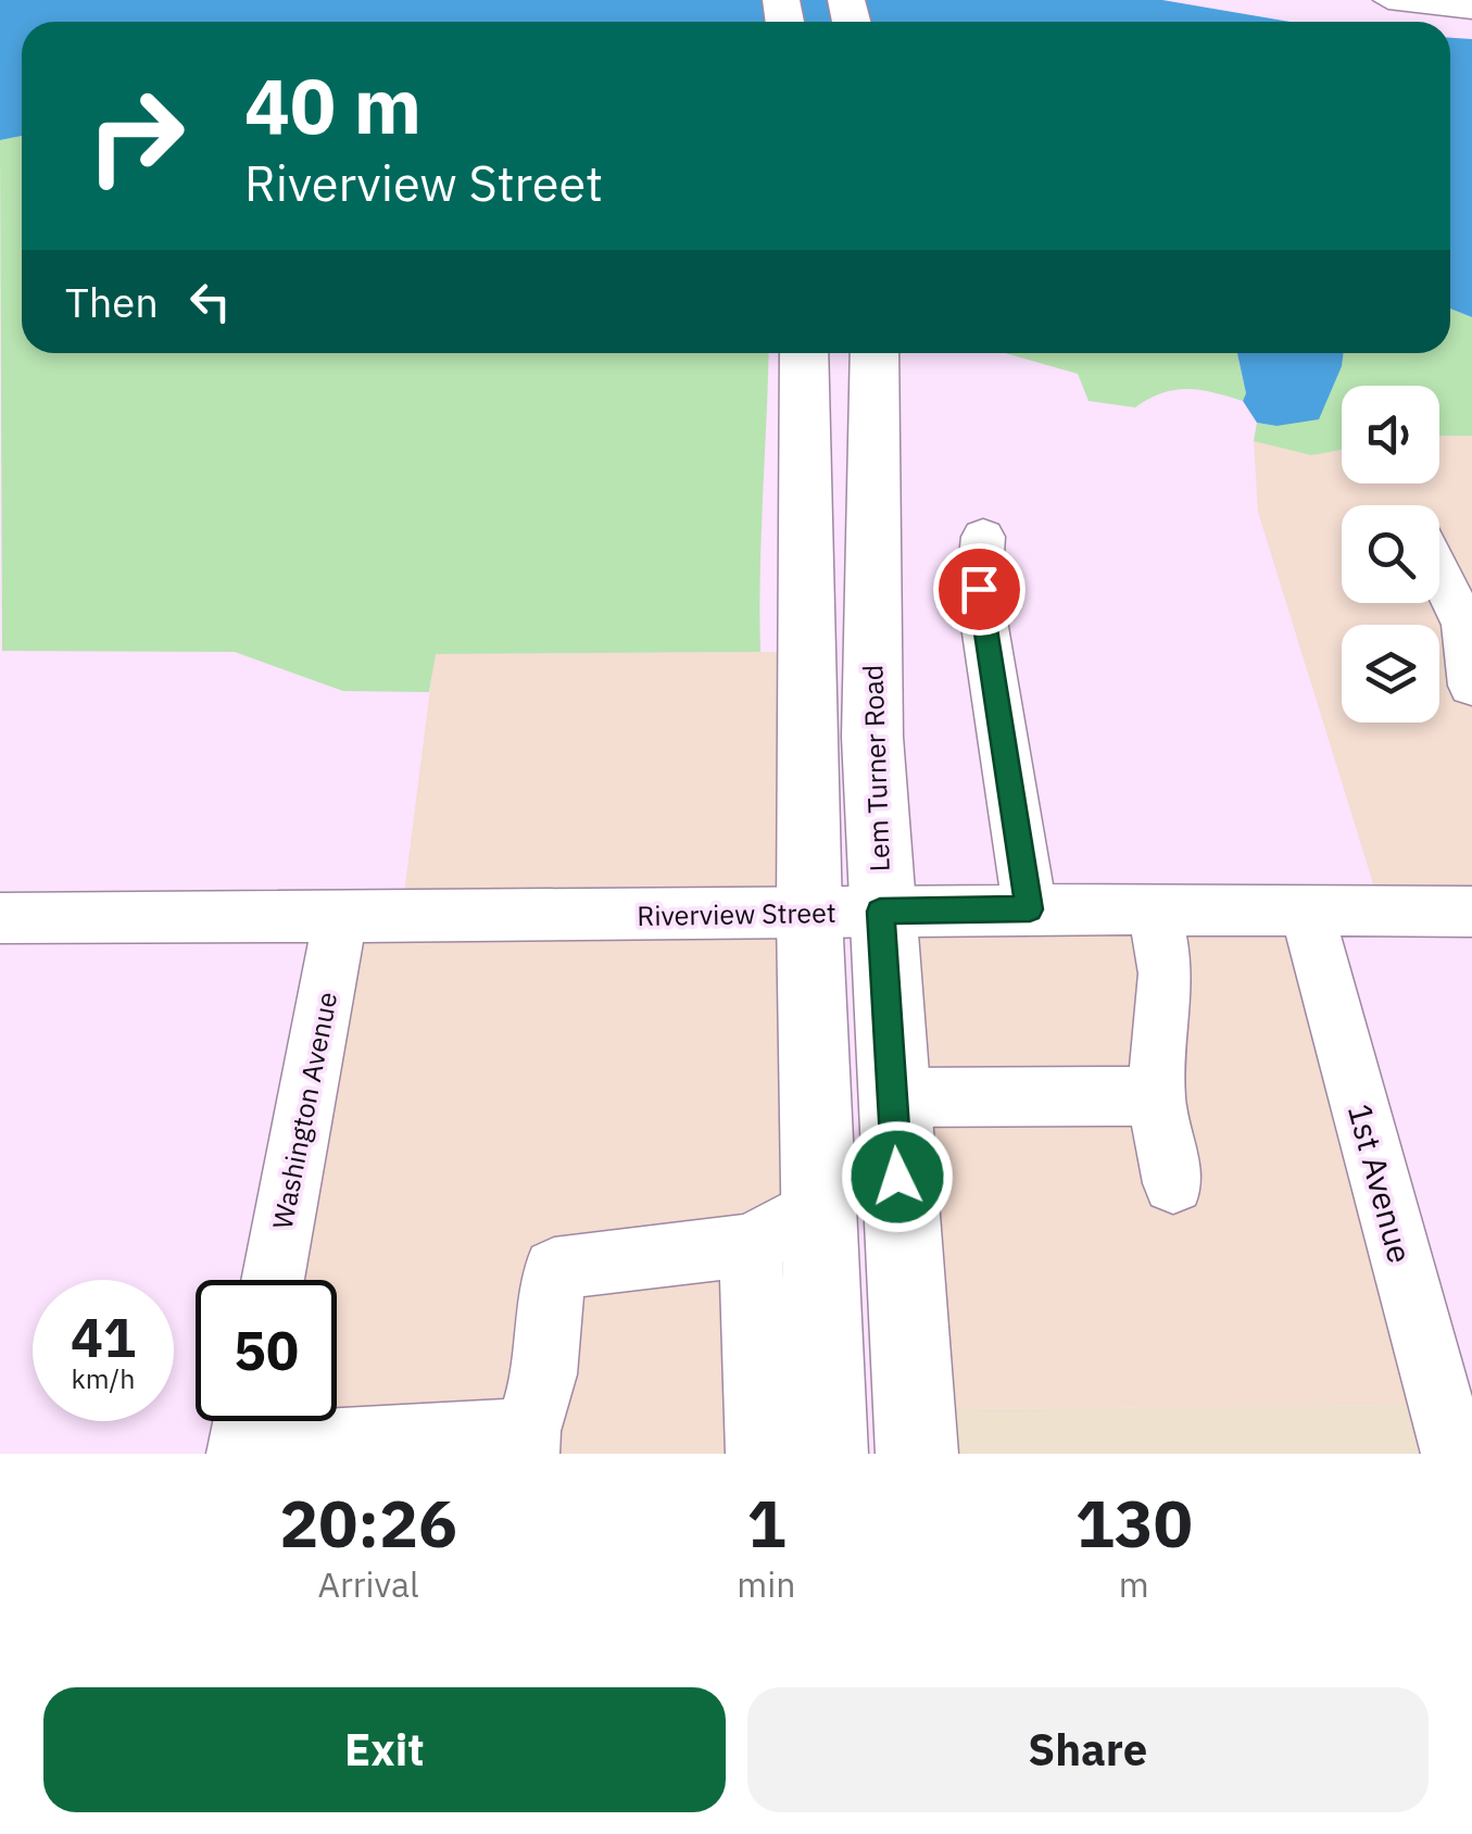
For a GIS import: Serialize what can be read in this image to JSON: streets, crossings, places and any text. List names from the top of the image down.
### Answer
{
  "streets": {
    "main road": ["Lem Turner Road"],
    "street": ["Riverview Street", "Washington Avenue", "1st Avenue"]
  },
  "crossings": [
    ["Lem Turner Road", "Riverview Street"],
    ["Riverview Street", "Washington Avenue"],
    ["Riverview Street", "1st Avenue"]
  ],
  "page": {
    "turn": ["40 m", "Riverview Street"],
    "then": "Then",
    "speed": "41 km/h",
    "limit": "50",
    "eta": [
      "20:26",
      "Arrival",
      "1",
      "min",
      "130",
      "m"
    ],
    "buttons": ["Exit", "Share"]
  }
}
